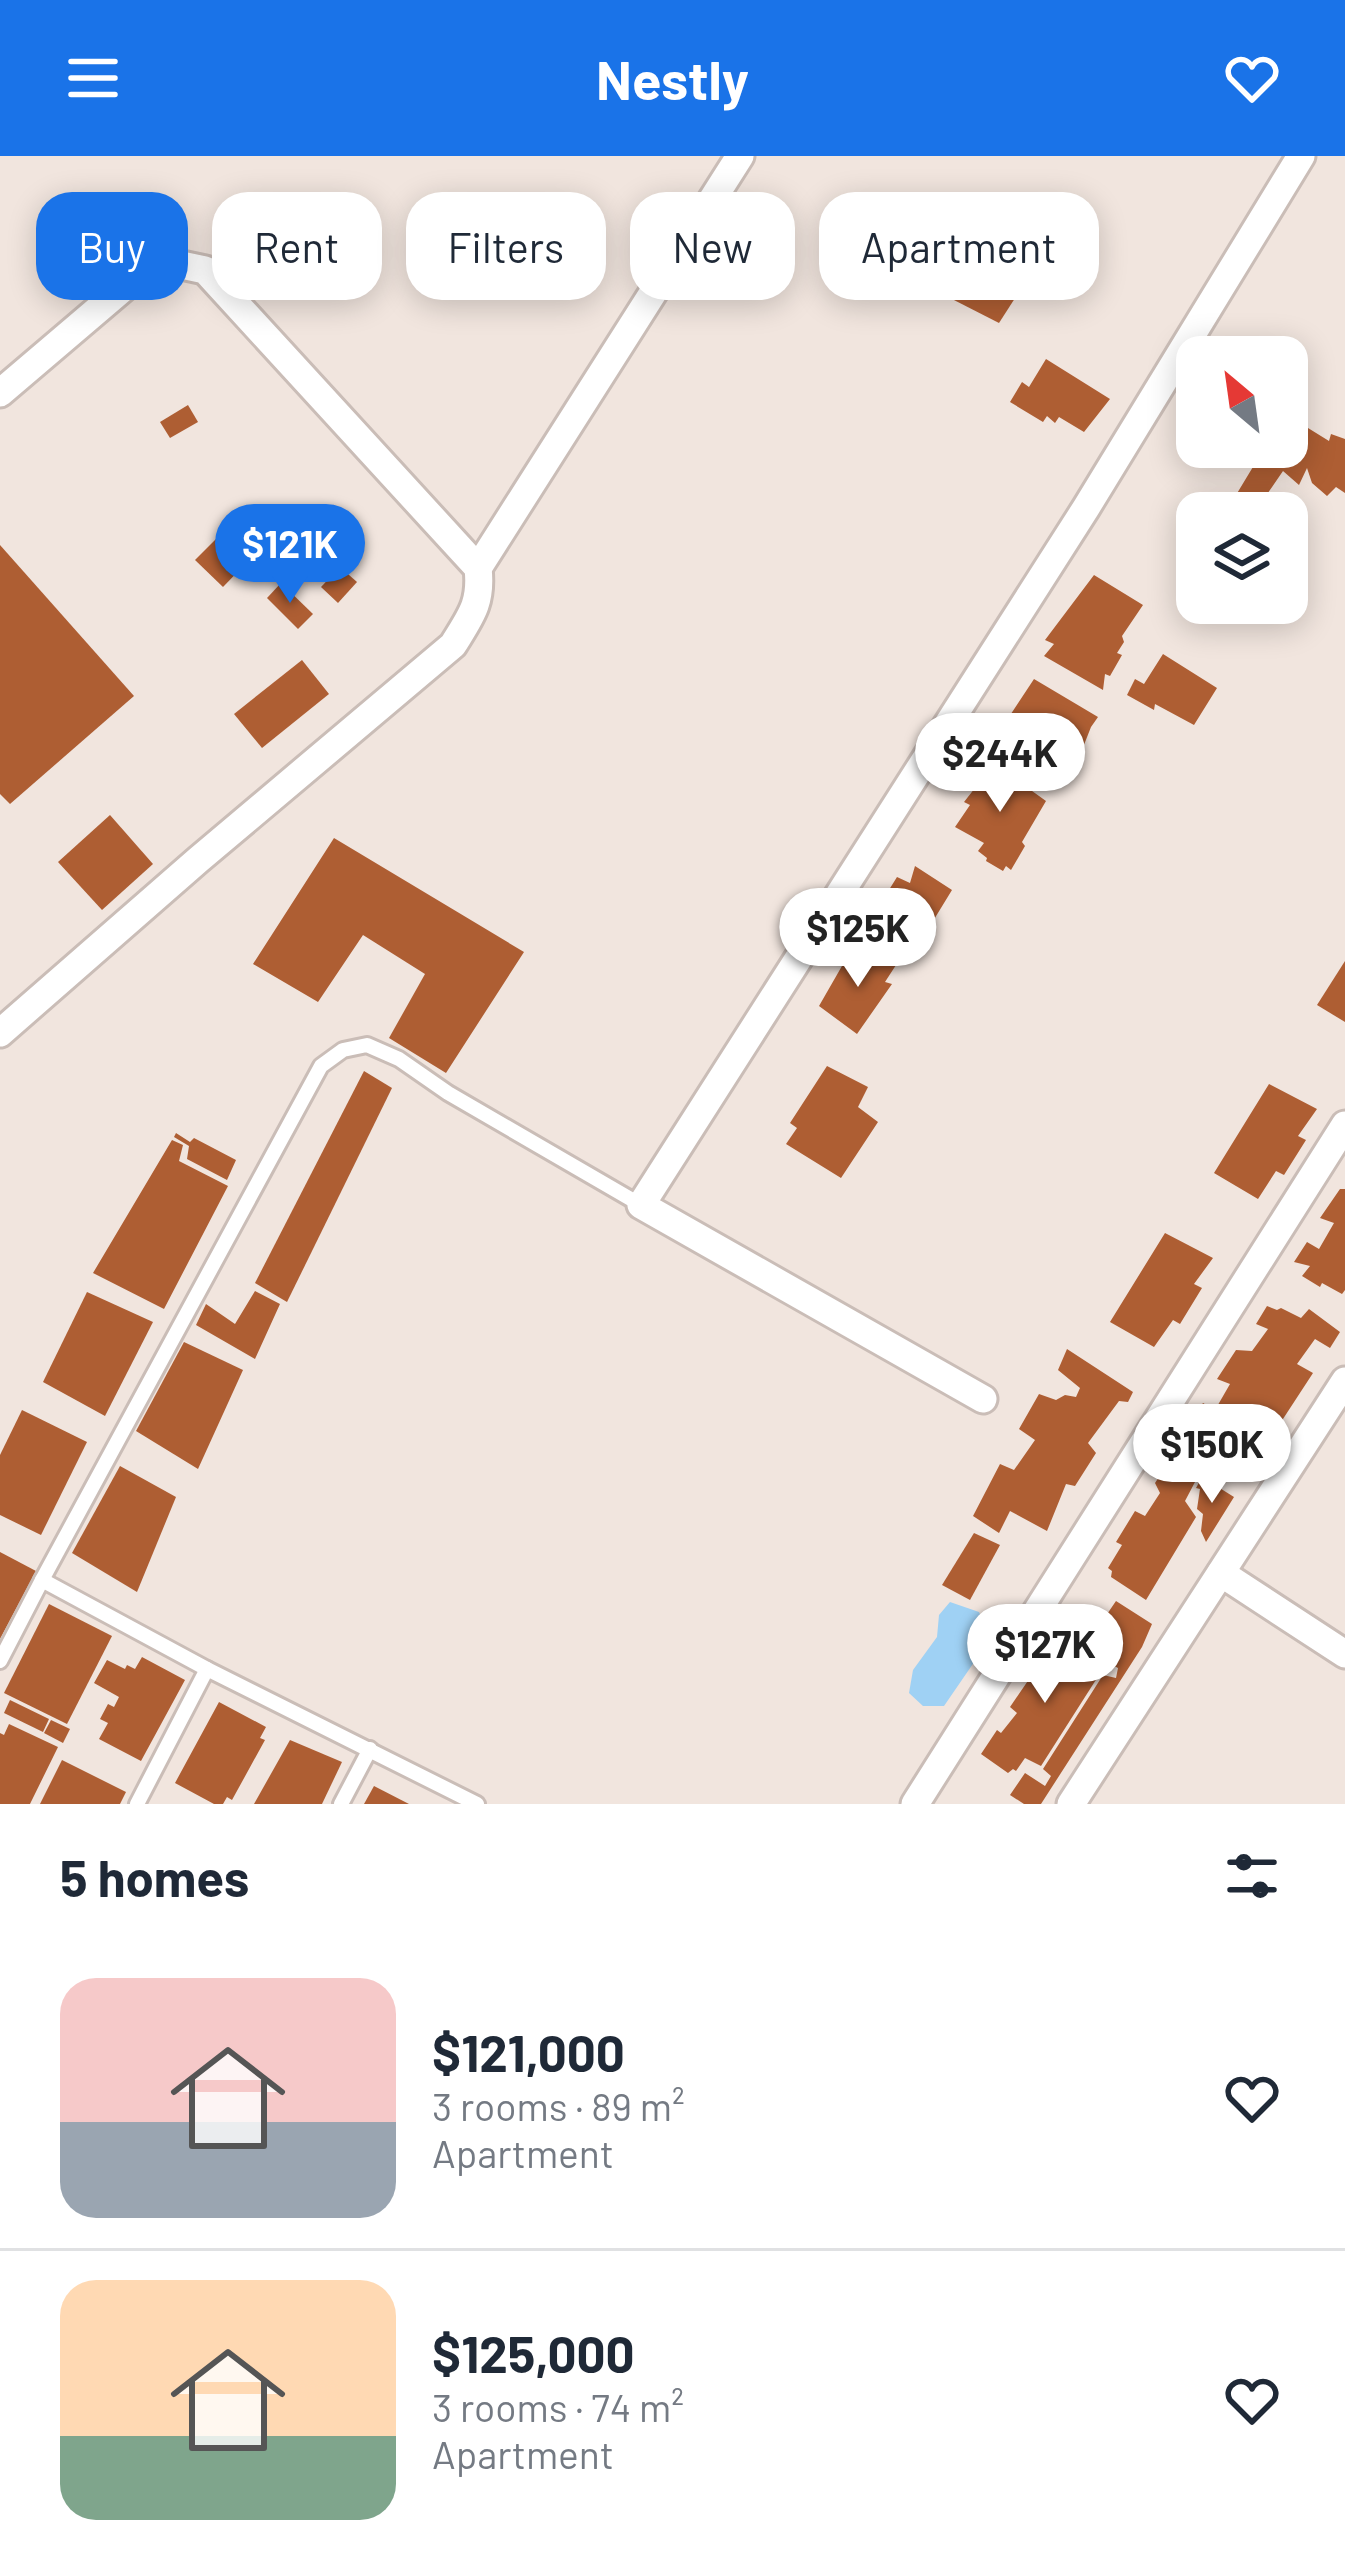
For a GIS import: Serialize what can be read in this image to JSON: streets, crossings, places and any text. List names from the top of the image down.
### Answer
{
  "north": "top left",
  "page": {
    "header": "Nestly",
    "chip": [
      "Buy",
      "Rent",
      "Filters",
      "New",
      "Apartment"
    ],
    "price": [
      "$121K",
      "$244K",
      "$125K",
      "$150K",
      "$127K"
    ],
    "heading": "5 homes",
    "list": [
      {
        "name": "$121,000",
        "note": "3 rooms · 89 m² · Apartment"
      },
      {
        "name": "$125,000",
        "note": "3 rooms · 74 m² · Apartment"
      }
    ]
  }
}
